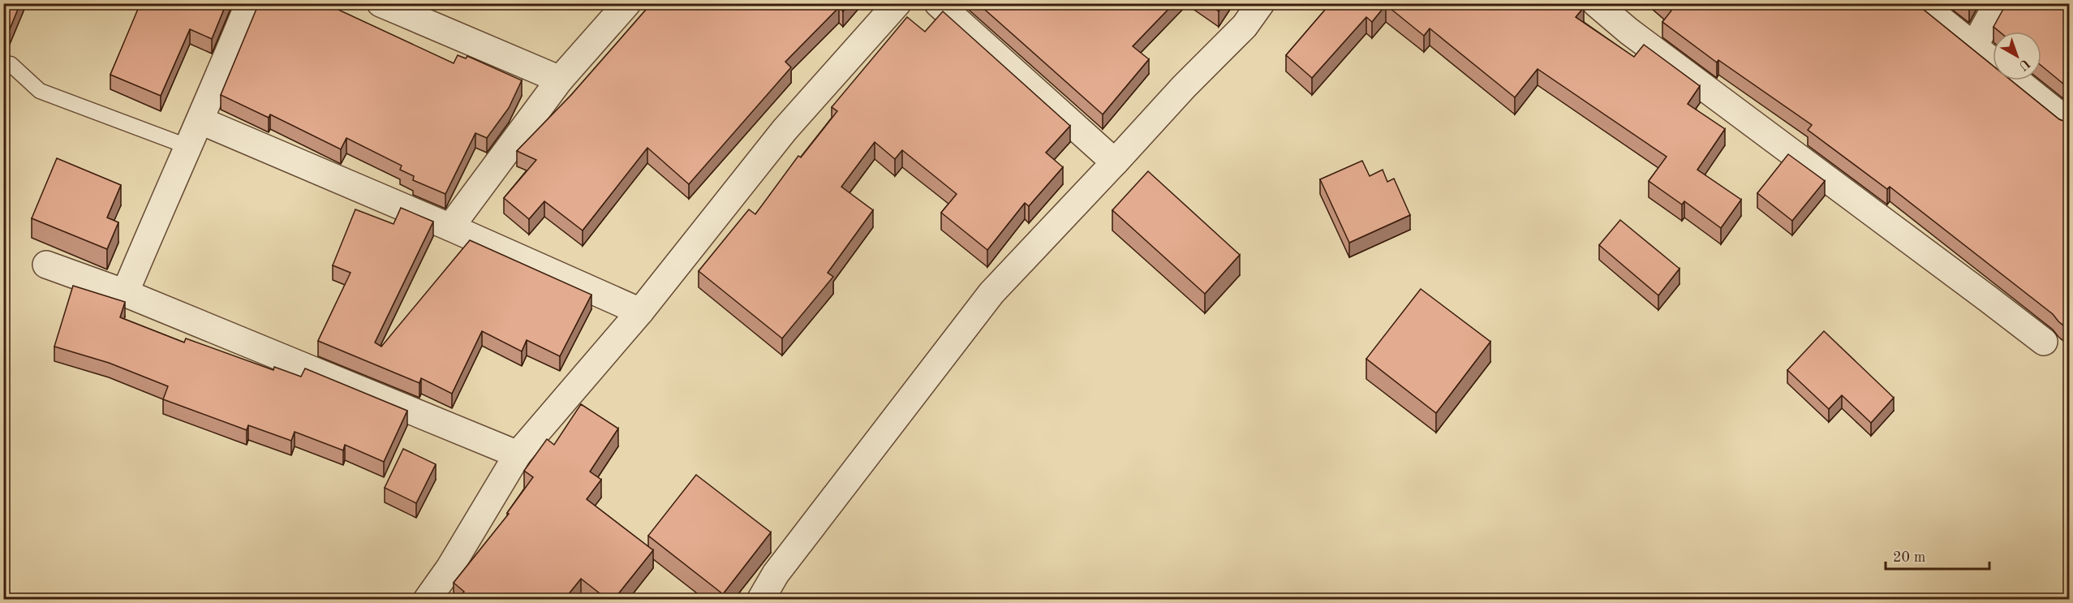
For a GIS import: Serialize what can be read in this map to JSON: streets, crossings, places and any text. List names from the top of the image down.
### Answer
{
  "scale_bar": "20 m",
  "north": "bottom right"
}
